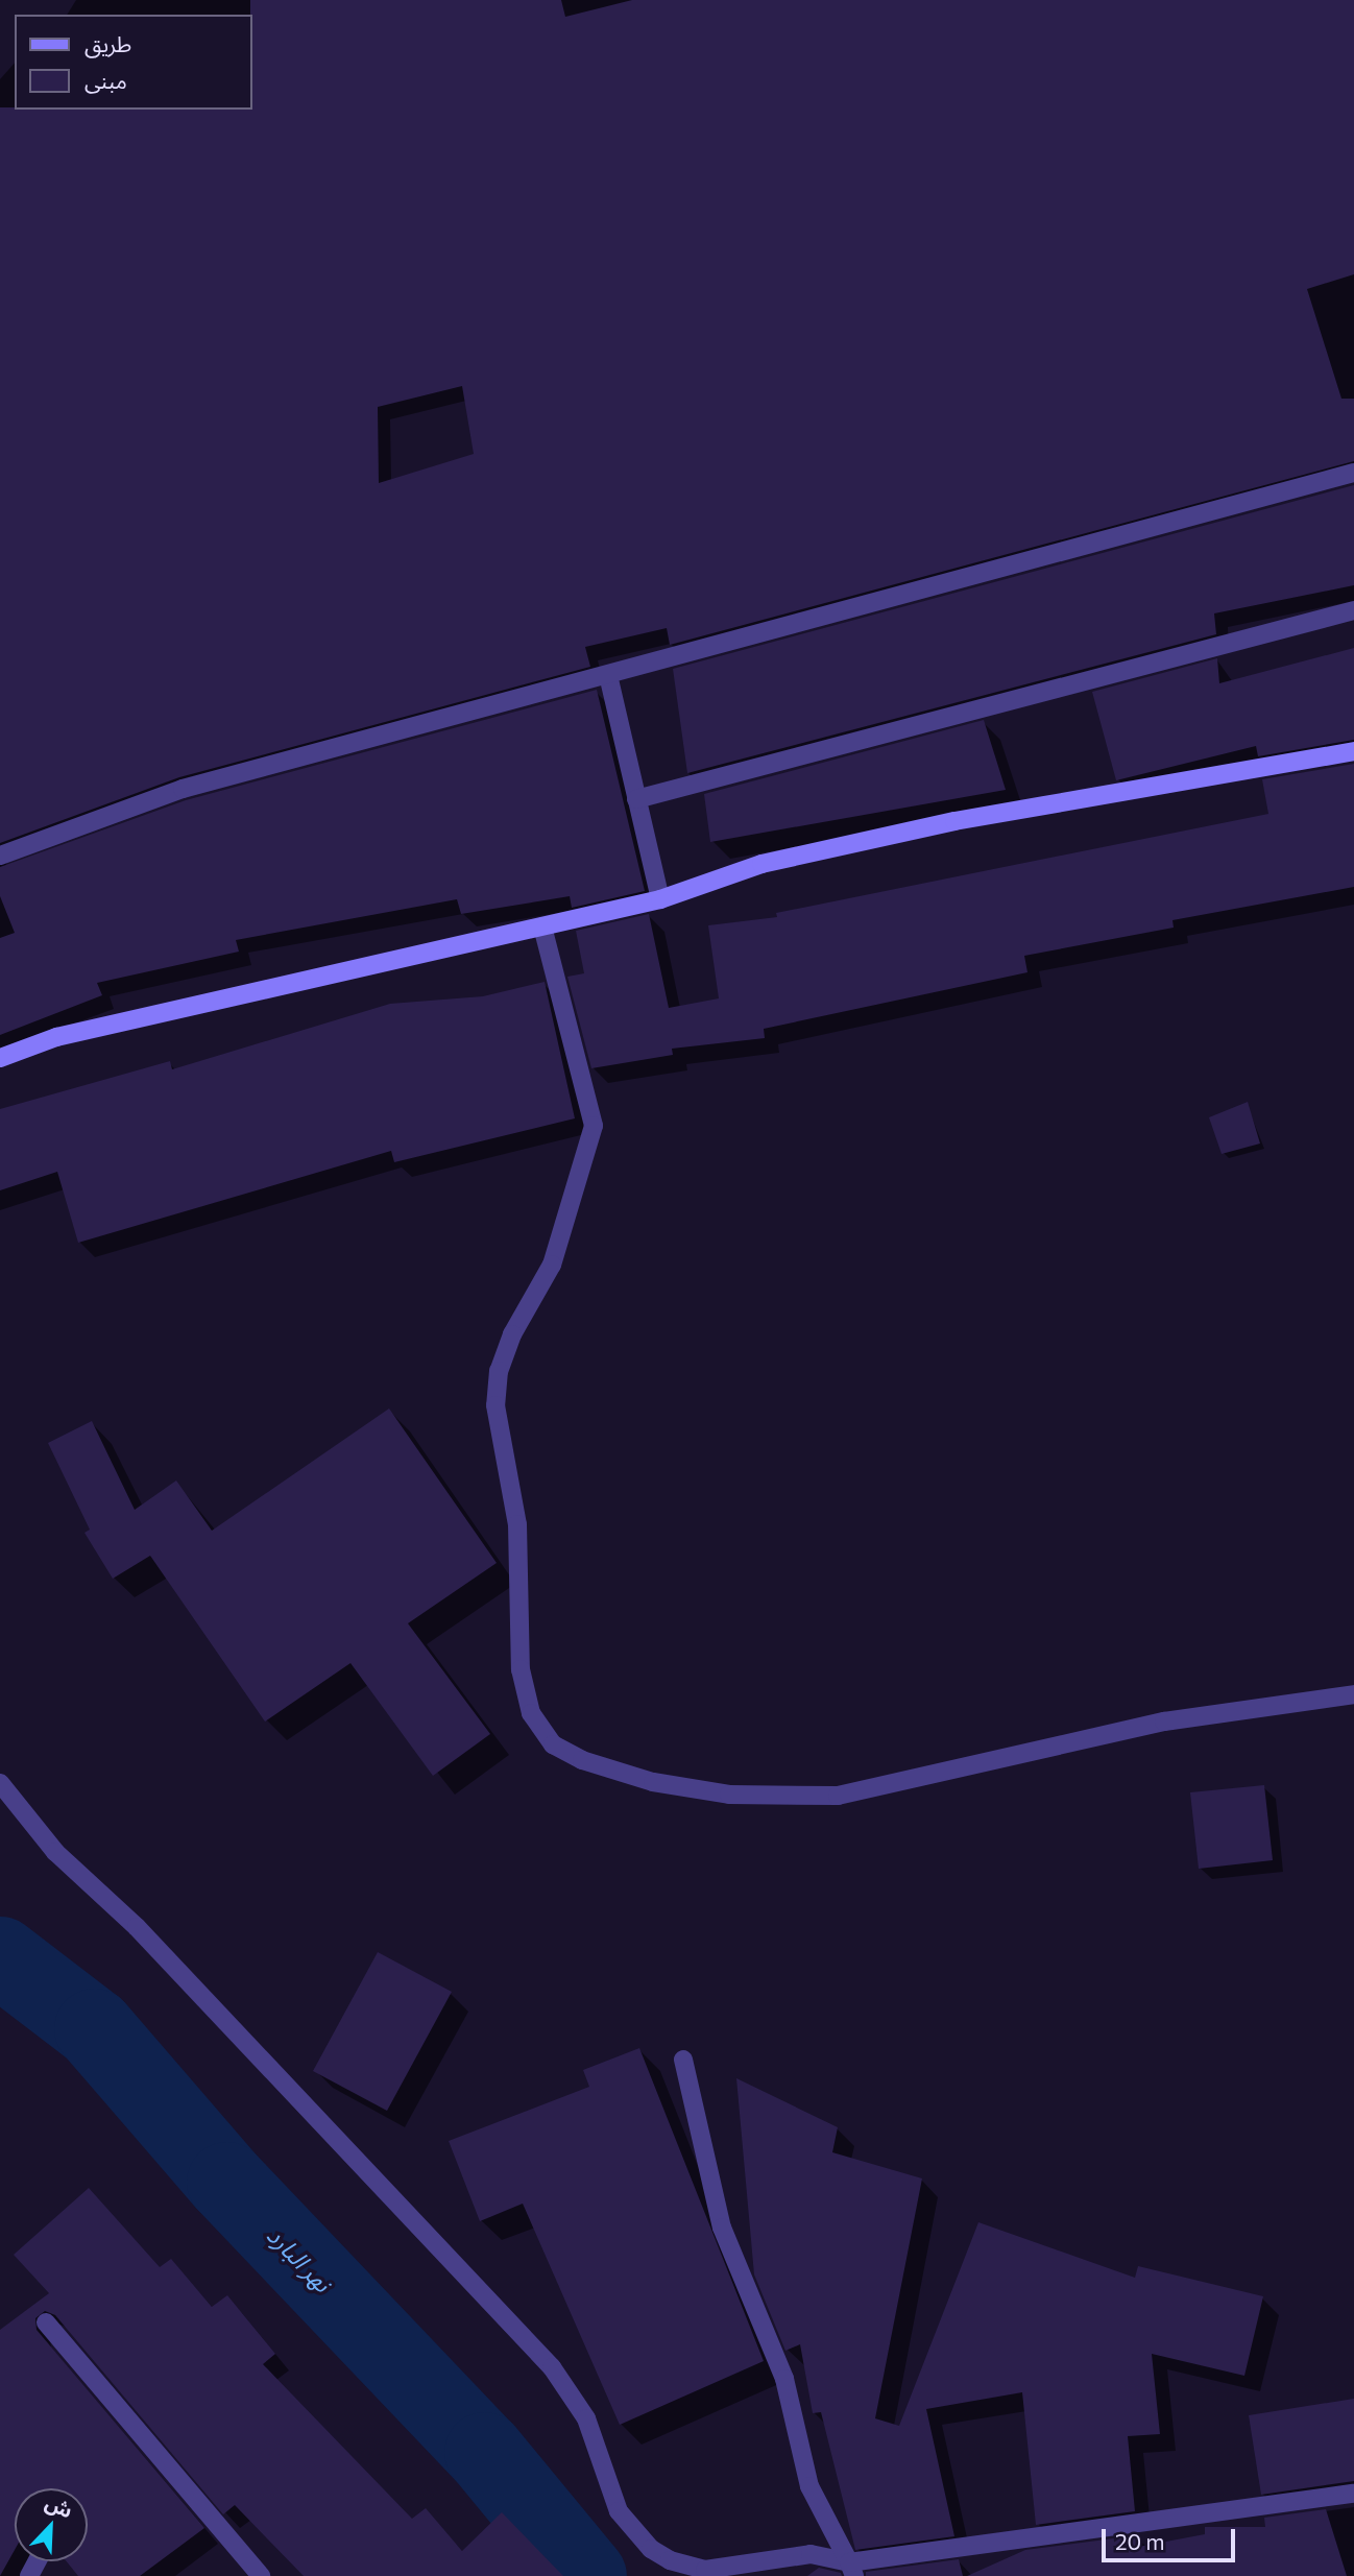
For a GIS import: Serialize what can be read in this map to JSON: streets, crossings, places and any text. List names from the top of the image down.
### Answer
{
  "water": ["نهر البارد"],
  "legend": ["طريق", "مبنى"],
  "scale_bar": "20 m",
  "north": "top right"
}
